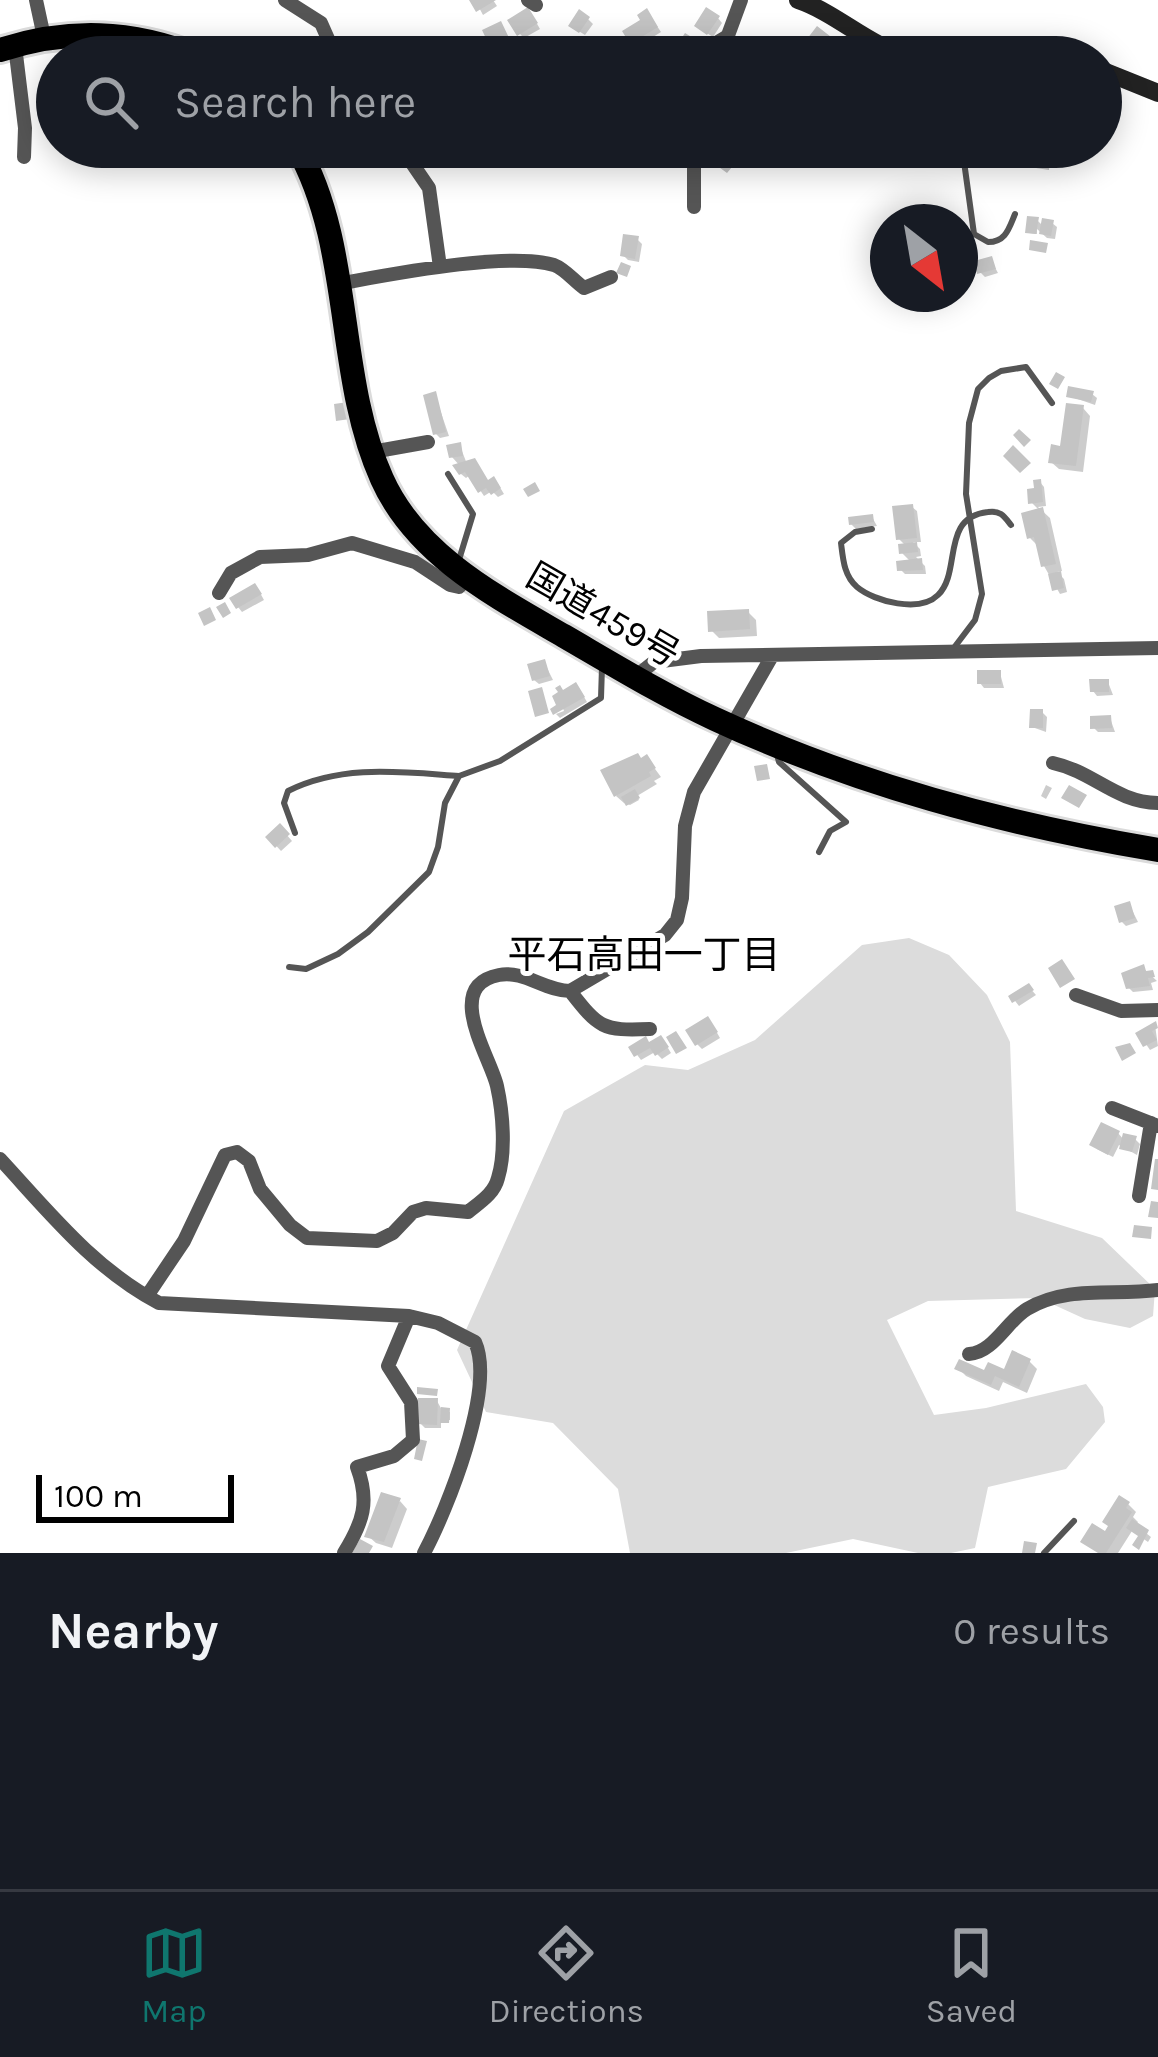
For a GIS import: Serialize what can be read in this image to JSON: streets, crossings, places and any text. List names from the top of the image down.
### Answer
{
  "streets": {
    "highway": ["国道459号"]
  },
  "districts": ["平石高田一丁目"],
  "scale_bar": "100 m",
  "north": "bottom right",
  "page": {
    "search": "Search here",
    "scale": "100 m",
    "heading": ["Nearby", "0 results"],
    "nav": ["Map", "Directions", "Saved"]
  }
}
